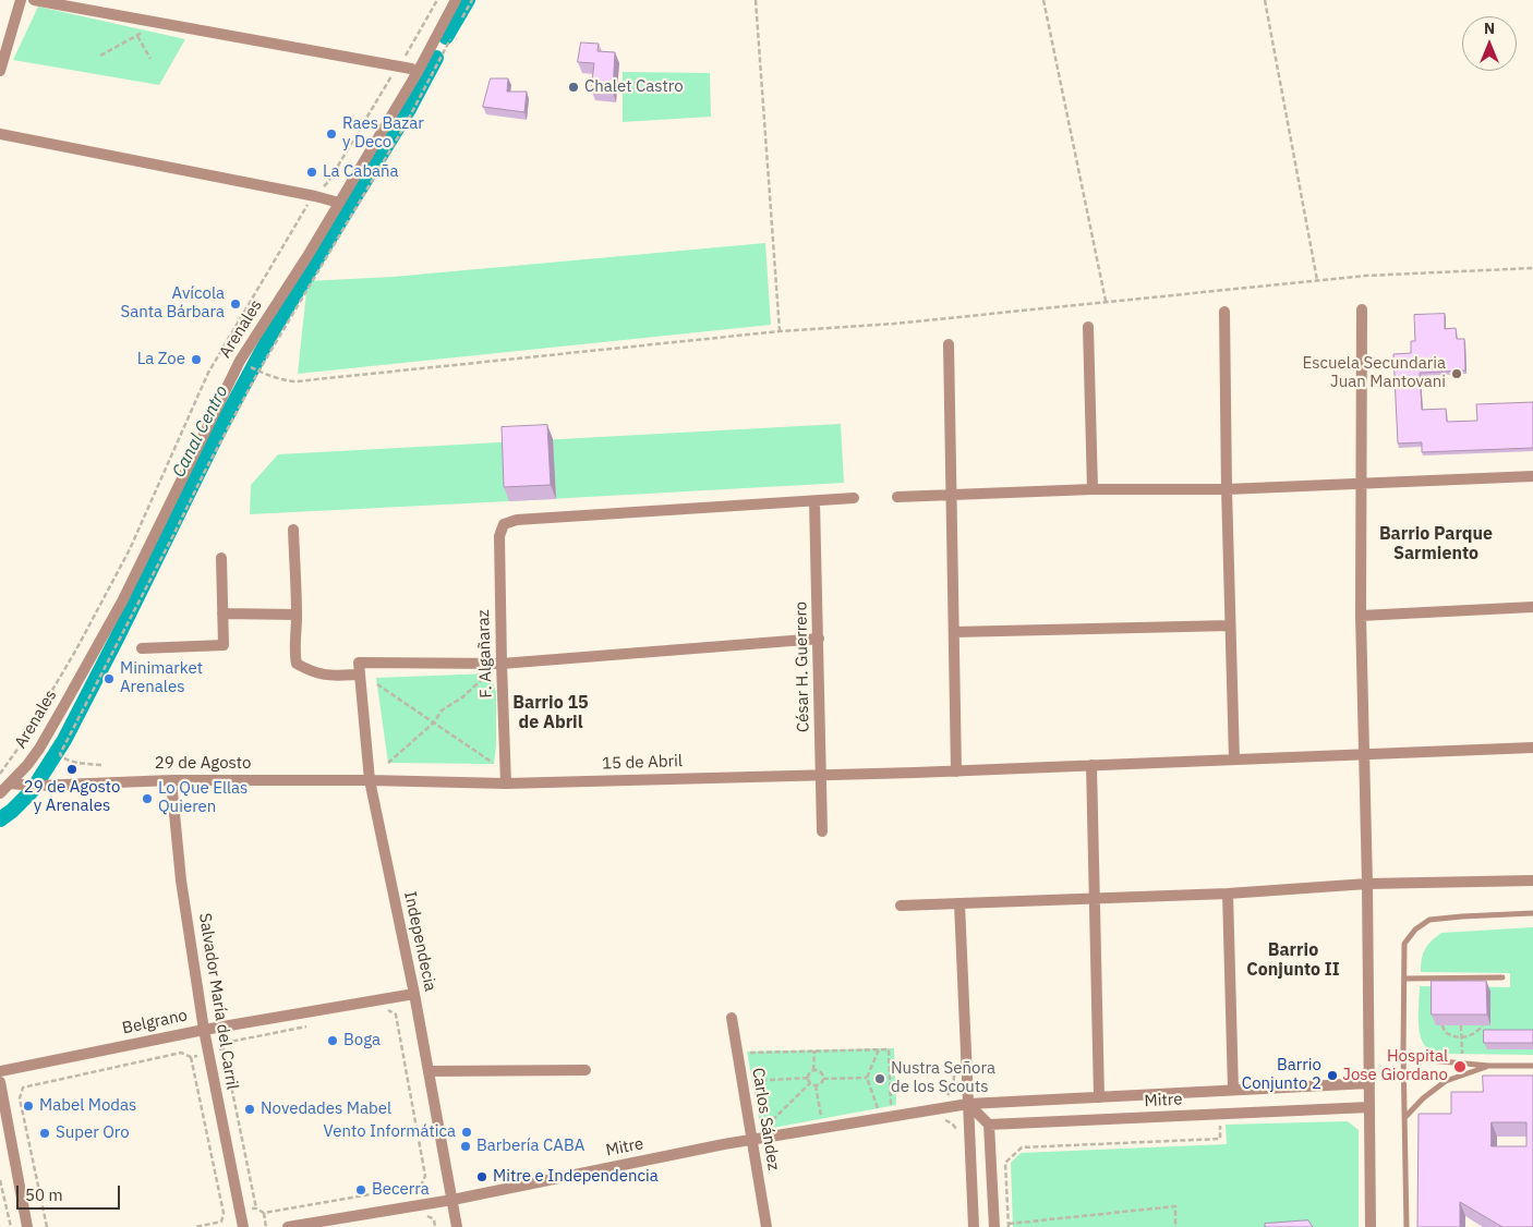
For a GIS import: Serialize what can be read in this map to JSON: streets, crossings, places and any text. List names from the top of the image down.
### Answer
{
  "streets": {
    "street": [
      "Arenales",
      "F. Algañaraz",
      "César H. Guerrero",
      "15 de Abril",
      "29 de Agosto",
      "Independecia",
      "Salvador María del Carril",
      "Belgrano",
      "Mitre",
      "Carlos Sández"
    ]
  },
  "crossings": [
    ["Arenales", "29 de Agosto"],
    ["F. Algañaraz", "César H. Guerrero"],
    ["F. Algañaraz", "15 de Abril"],
    ["F. Algañaraz", "Independecia"],
    ["César H. Guerrero", "15 de Abril"],
    ["15 de Abril", "29 de Agosto"],
    ["15 de Abril", "Independecia"],
    ["29 de Agosto", "Independecia"],
    ["29 de Agosto", "Salvador María del Carril"],
    ["Independecia", "Belgrano"],
    ["Independecia", "Mitre"],
    ["Salvador María del Carril", "Belgrano"],
    ["Mitre", "Carlos Sández"]
  ],
  "districts": ["Barrio Parque Sarmiento", "Barrio 15 de Abril", "Barrio Conjunto II"],
  "water": ["Canal Centro"],
  "places": [
    "Chalet Castro",
    "Raes Bazar y Deco",
    "La Cabaña",
    "Avícola Santa Bárbara",
    "La Zoe",
    "Escuela Secundaria Juan Mantovani",
    "Minimarket Arenales",
    "29 de Agosto y Arenales",
    "Lo Que Ellas Quieren",
    "Boga",
    "Hospital Jose Giordano",
    "Barrio Conjunto 2",
    "Nustra Señora de los Scouts",
    "Mabel Modas",
    "Novedades Mabel",
    "Vento Informática",
    "Super Oro",
    "Barbería CABA",
    "Mitre e Independencia",
    "Becerra"
  ],
  "scale_bar": "50 m",
  "north": "top"
}
